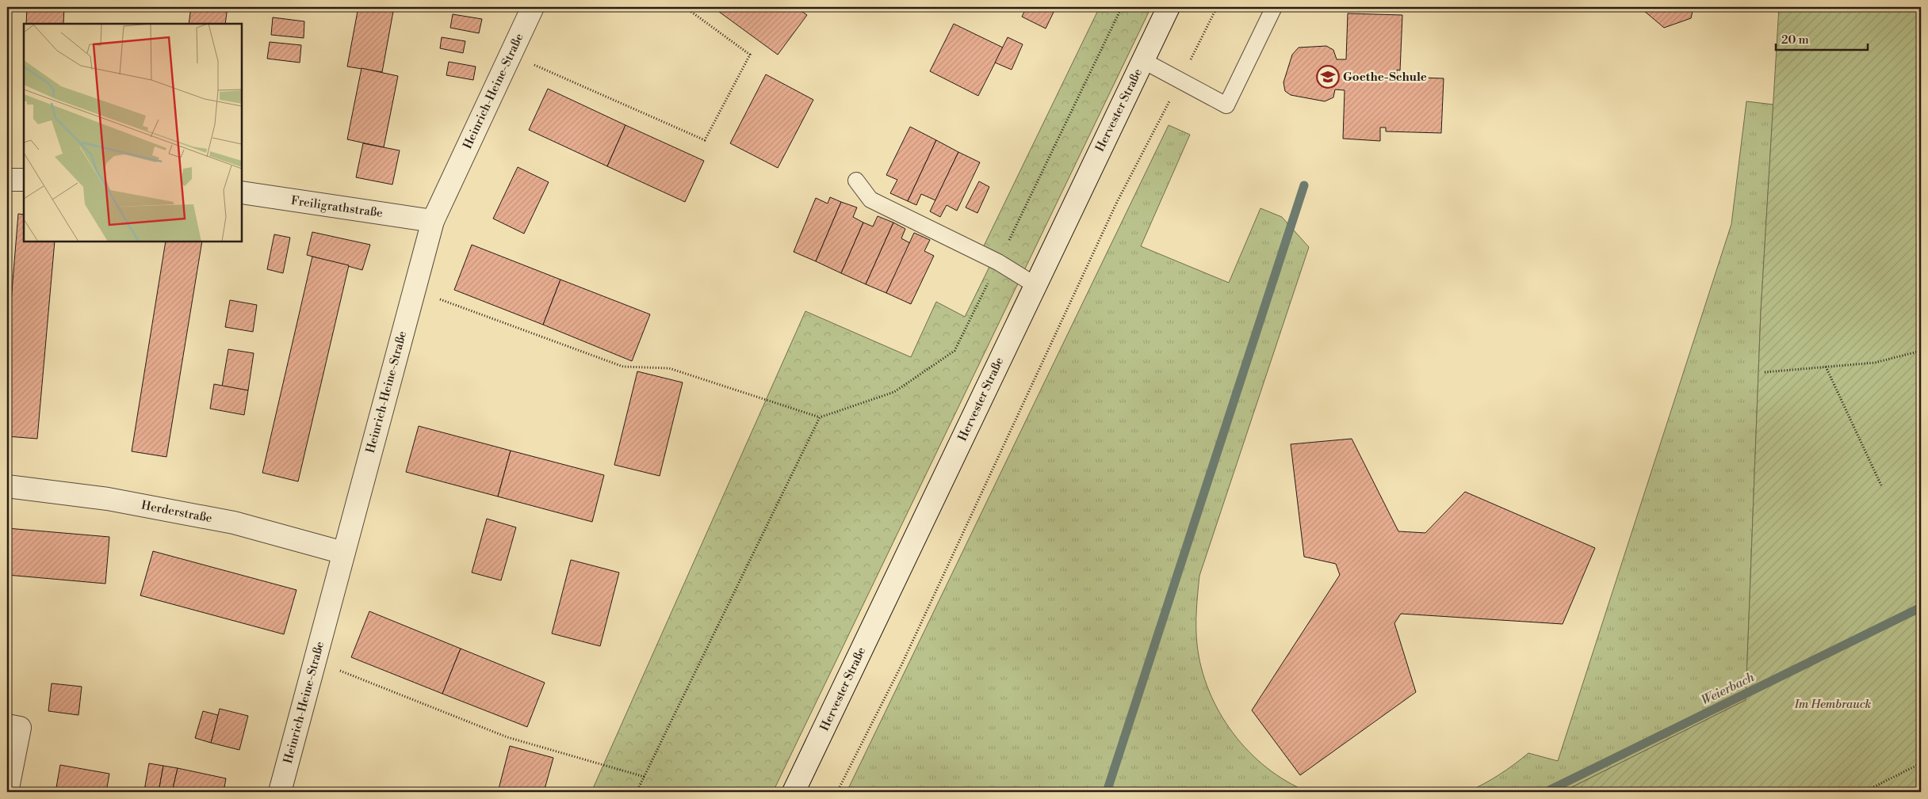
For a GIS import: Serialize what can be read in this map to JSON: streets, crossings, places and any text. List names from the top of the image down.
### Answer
{
  "streets": {
    "street": [
      "Heinrich-Heine-Straße",
      "Hervester Straße",
      "Freiligrathstraße",
      "Herderstraße"
    ]
  },
  "crossings": [
    ["Heinrich-Heine-Straße", "Freiligrathstraße"],
    ["Heinrich-Heine-Straße", "Herderstraße"]
  ],
  "water": ["Weierbach"],
  "parks": ["Im Hembrauck"],
  "places": {
    "school or university": ["Goethe-Schule"]
  },
  "scale_bar": "20 m"
}
